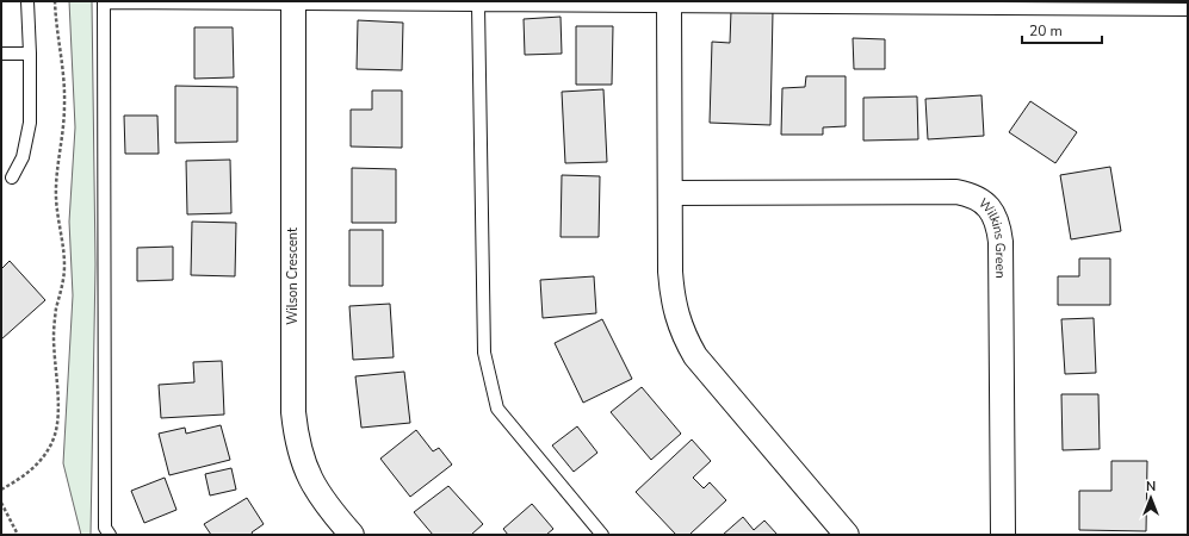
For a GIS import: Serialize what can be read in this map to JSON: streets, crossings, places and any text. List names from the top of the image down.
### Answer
{
  "streets": {
    "street": ["Wilkins Green", "Wilson Crescent"]
  },
  "scale_bar": "20 m",
  "north": "top"
}
